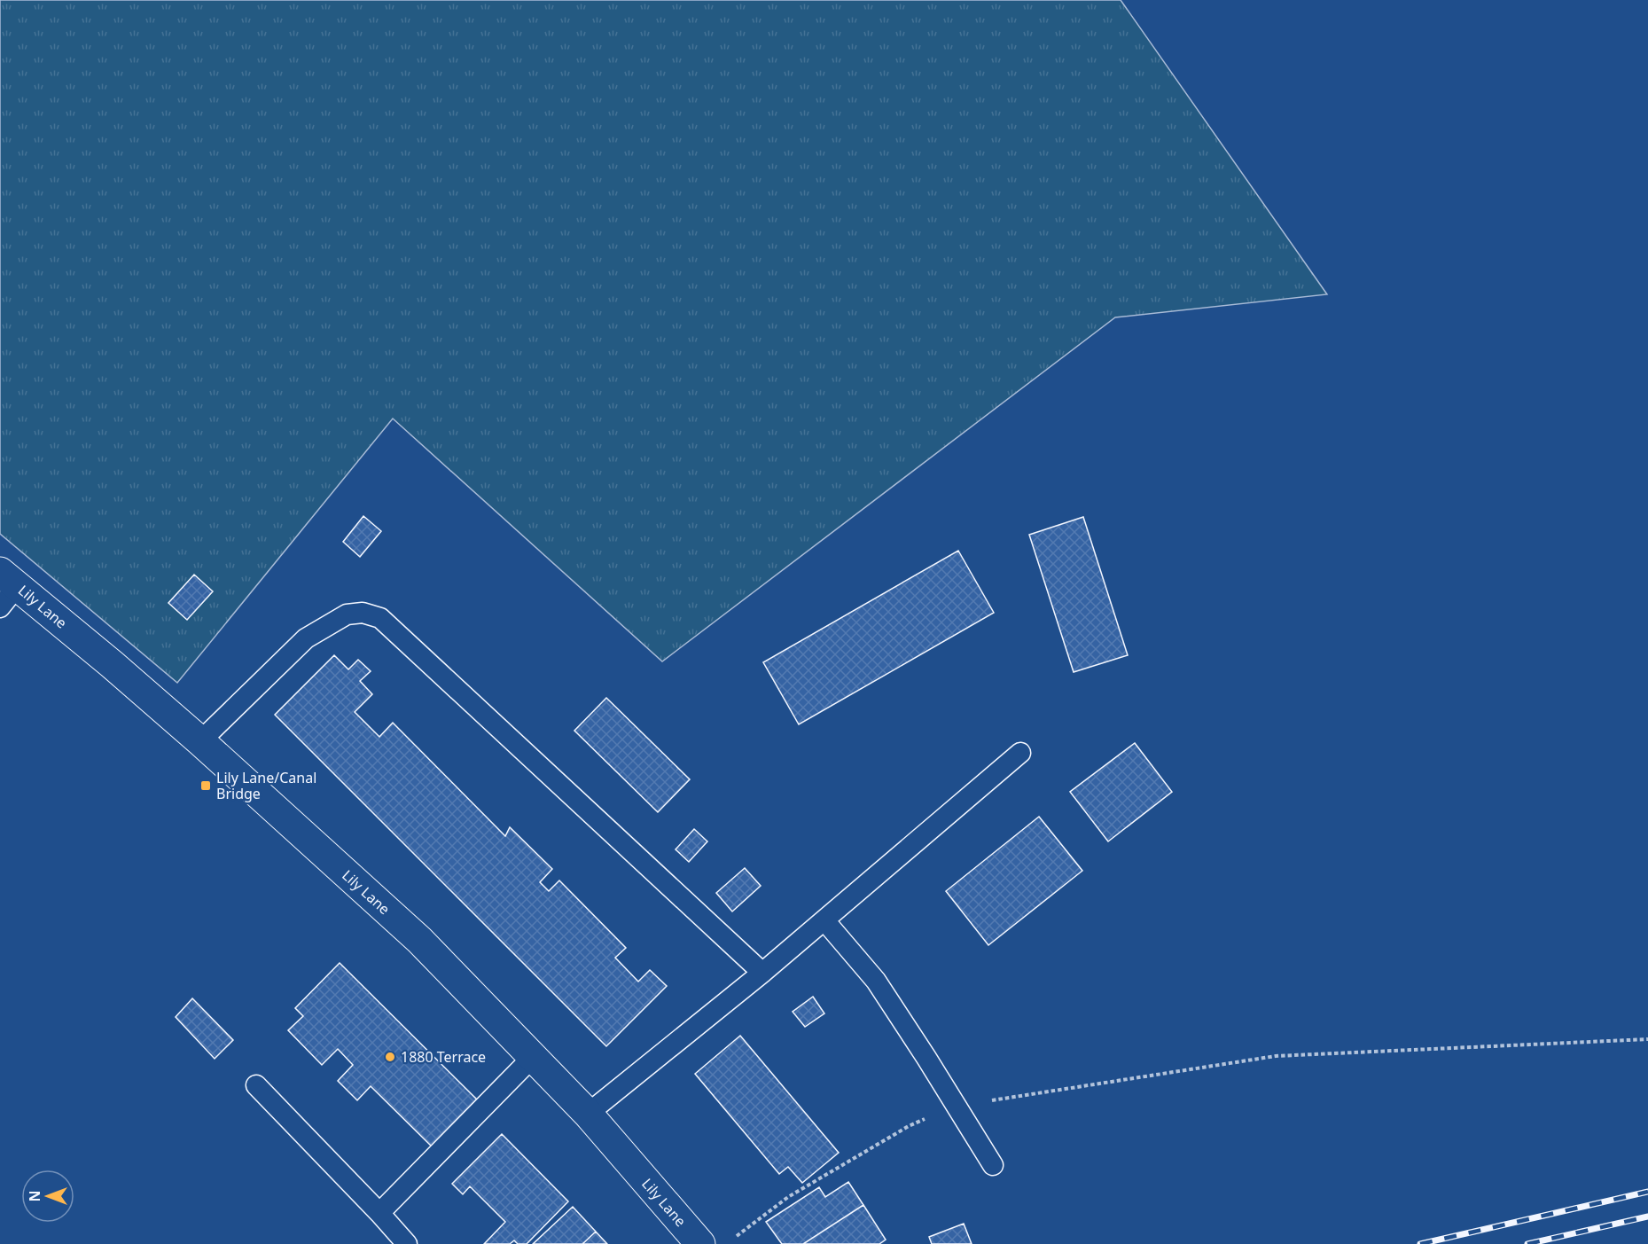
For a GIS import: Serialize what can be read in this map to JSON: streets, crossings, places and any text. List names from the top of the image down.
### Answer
{
  "streets": {
    "main road": ["Lily Lane"]
  },
  "places": {
    "transit": ["Lily Lane/Canal Bridge"],
    "other": ["1880 Terrace"]
  },
  "north": "left"
}
